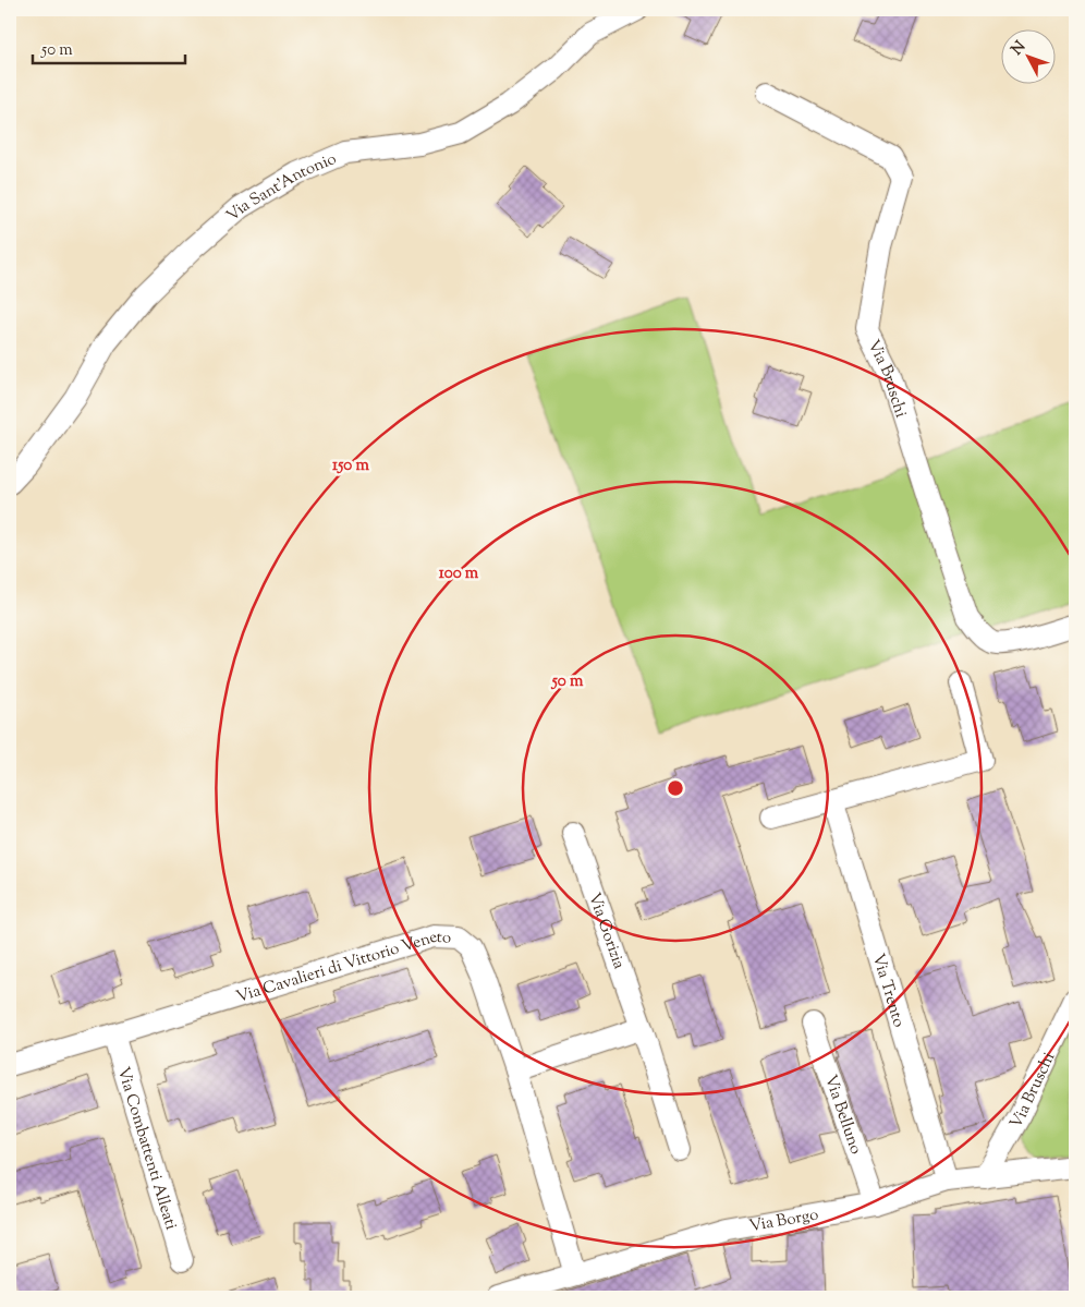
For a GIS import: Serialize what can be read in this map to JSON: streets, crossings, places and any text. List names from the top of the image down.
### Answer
{
  "streets": {
    "street": [
      "Via Sant'Antonio",
      "Via Bruschi",
      "Via Gorizia",
      "Via Cavalieri di Vittorio Veneto",
      "Via Trento",
      "Via Belluno",
      "Via Combattenti Alleati",
      "Via Borgo"
    ]
  },
  "crossings": [
    ["Via Bruschi", "Via Borgo"],
    ["Via Cavalieri di Vittorio Veneto", "Via Combattenti Alleati"],
    ["Via Cavalieri di Vittorio Veneto", "Via Borgo"],
    ["Via Trento", "Via Borgo"],
    ["Via Belluno", "Via Borgo"]
  ],
  "scale_bar": "50 m",
  "north": "top left",
  "rings": ["150 m", "100 m", "50 m"]
}
